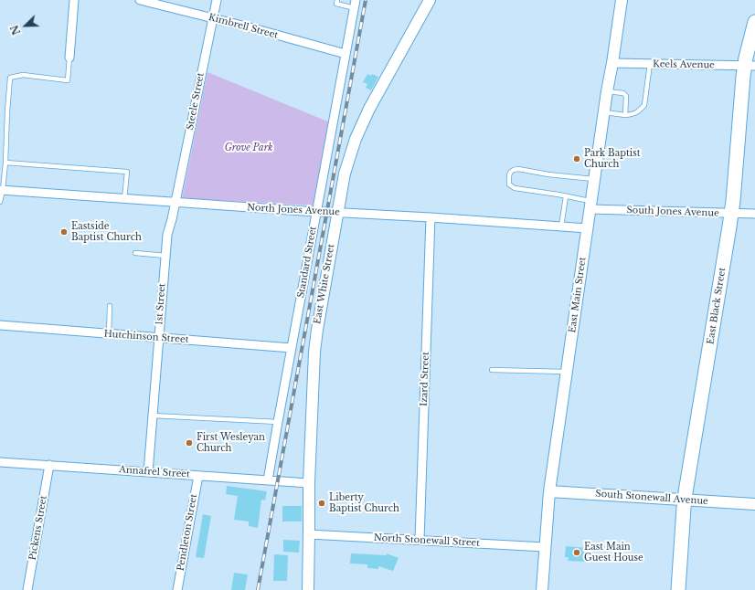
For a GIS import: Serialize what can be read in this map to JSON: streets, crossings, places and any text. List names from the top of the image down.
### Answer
{
  "streets": {
    "main road": ["East Black Street"],
    "street": [
      "Kimbrell Street",
      "Keels Avenue",
      "Steele Street",
      "North Jones Avenue",
      "South Jones Avenue",
      "Standard Street",
      "East White Street",
      "East Main Street",
      "1st Street",
      "Hutchinson Street",
      "Izard Street",
      "Annafrel Street",
      "South Stonewall Avenue",
      "Pickens Street",
      "Pendleton Street",
      "North Stonewall Street"
    ]
  },
  "crossings": [
    ["Kimbrell Street", "Steele Street"],
    ["Kimbrell Street", "Standard Street"],
    ["Keels Avenue", "East Main Street"],
    ["Keels Avenue", "East Black Street"],
    ["Steele Street", "North Jones Avenue"],
    ["Steele Street", "1st Street"],
    ["North Jones Avenue", "Standard Street"],
    ["North Jones Avenue", "East White Street"],
    ["North Jones Avenue", "East Main Street"],
    ["North Jones Avenue", "1st Street"],
    ["North Jones Avenue", "Izard Street"],
    ["South Jones Avenue", "East Main Street"],
    ["South Jones Avenue", "East Black Street"],
    ["Standard Street", "Hutchinson Street"],
    ["Standard Street", "Annafrel Street"],
    ["East White Street", "Annafrel Street"],
    ["East White Street", "North Stonewall Street"],
    ["East Main Street", "South Stonewall Avenue"],
    ["East Main Street", "North Stonewall Street"],
    ["1st Street", "Hutchinson Street"],
    ["1st Street", "Annafrel Street"],
    ["East Black Street", "South Stonewall Avenue"],
    ["Izard Street", "North Stonewall Street"],
    ["Annafrel Street", "Pickens Street"],
    ["Annafrel Street", "Pendleton Street"]
  ],
  "parks": ["Grove Park"],
  "places": [
    "Park Baptist Church",
    "Eastside Baptist Church",
    "First Wesleyan Church",
    "Liberty Baptist Church",
    "East Main Guest House"
  ],
  "north": "bottom left"
}
